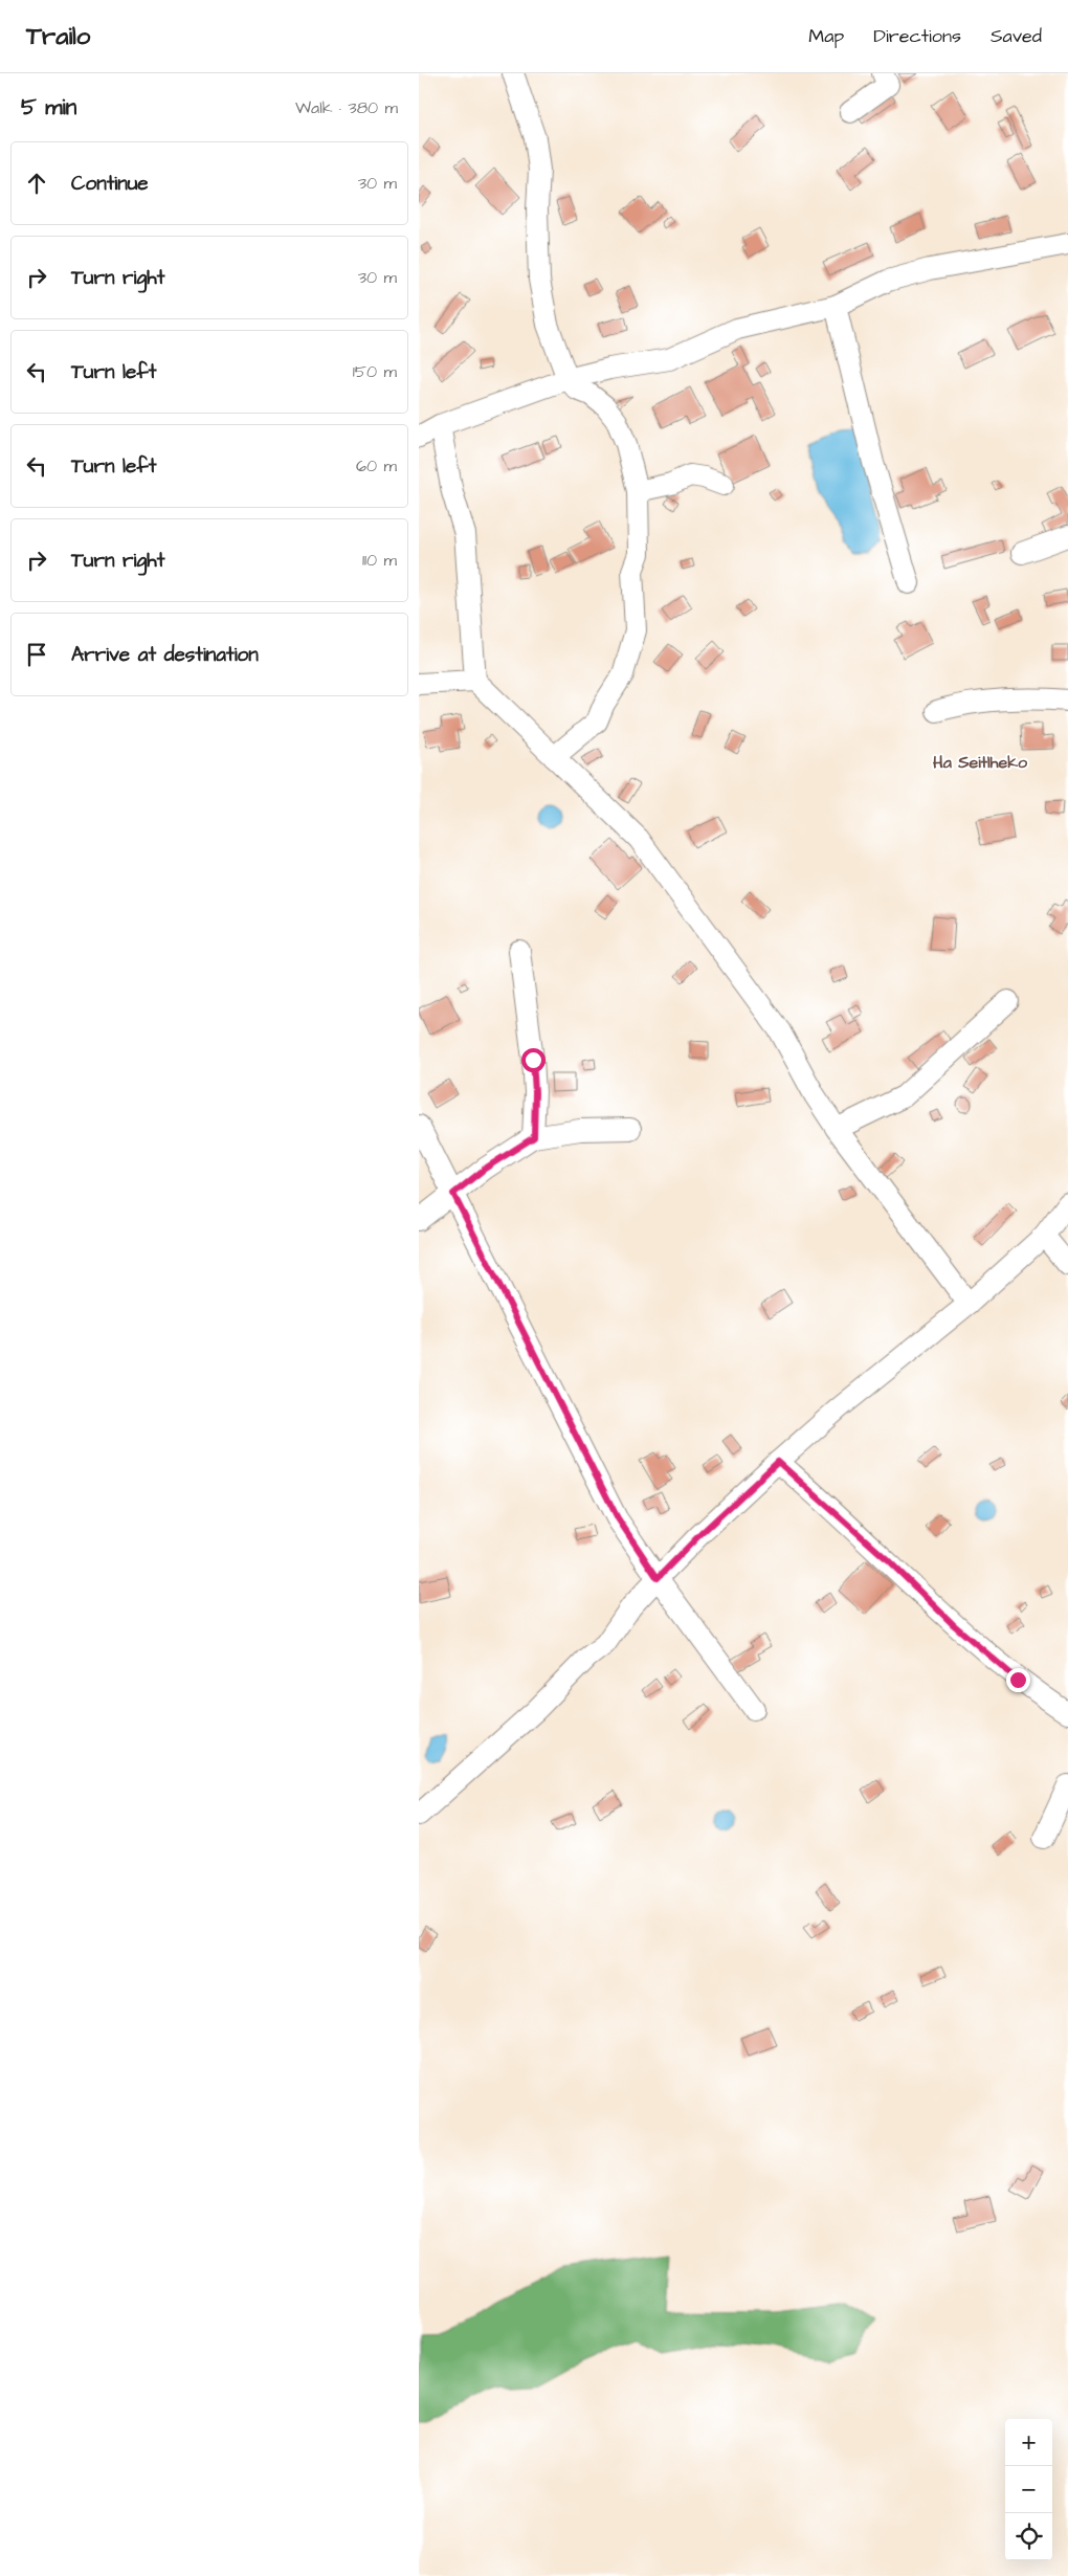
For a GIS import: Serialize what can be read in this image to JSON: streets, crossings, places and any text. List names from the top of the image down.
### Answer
{
  "districts": ["Ha Seitlheko"],
  "page": {
    "header": "Trailo",
    "nav": ["Map", "Directions", "Saved"],
    "heading": ["5 min", "Walk · 380 m"],
    "list": [
      ["Continue", "30 m"],
      ["Turn right", "30 m"],
      ["Turn left", "150 m"],
      ["Turn left", "60 m"],
      ["Turn right", "110 m"],
      "Arrive at destination"
    ],
    "map_buttons": ["+", "−"]
  }
}
